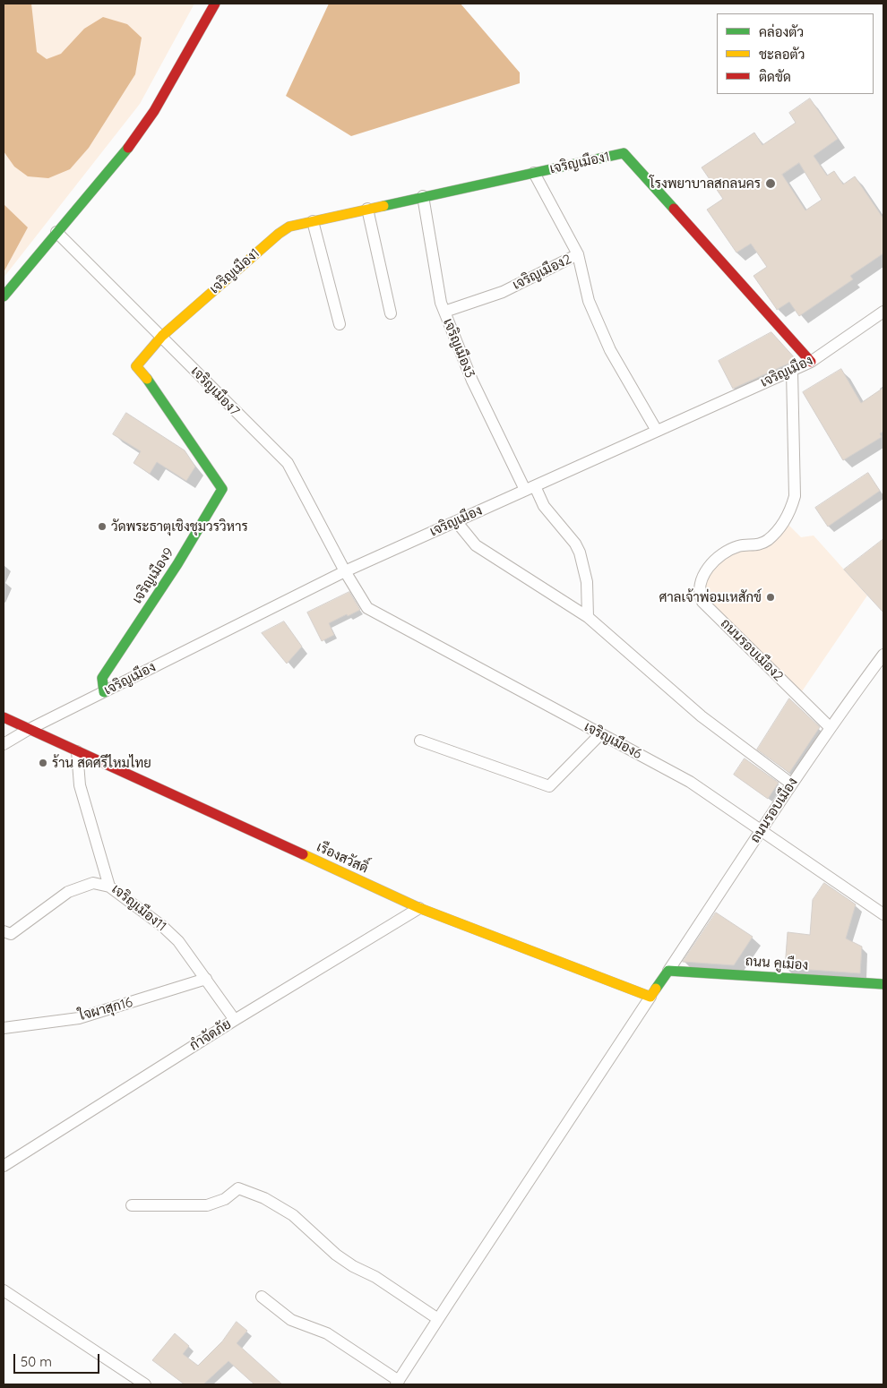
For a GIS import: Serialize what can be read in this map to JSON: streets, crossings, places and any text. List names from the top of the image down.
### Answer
{
  "streets": {
    "street": [
      "เจริญเมือง1",
      "เจริญเมือง2",
      "เจริญเมือง3",
      "เจริญเมือง",
      "เจริญเมือง7",
      "เจริญเมือง9",
      "ถนนรอบเมือง2",
      "เจริญเมือง6",
      "ถนนรอบเมือง",
      "เรืองสวัสดิ์",
      "เจริญเมือง11",
      "ถนน คูเมือง",
      "ใจผาสุก16",
      "กำจัดภัย"
    ]
  },
  "crossings": [
    ["เจริญเมือง1", "เจริญเมือง2"],
    ["เจริญเมือง1", "เจริญเมือง3"],
    ["เจริญเมือง1", "เจริญเมือง"],
    ["เจริญเมือง1", "เจริญเมือง7"],
    ["เจริญเมือง1", "เจริญเมือง9"],
    ["เจริญเมือง2", "เจริญเมือง3"],
    ["เจริญเมือง3", "เจริญเมือง"],
    ["เจริญเมือง", "เจริญเมือง7"],
    ["เจริญเมือง", "เจริญเมือง9"],
    ["เจริญเมือง", "ถนนรอบเมือง2"],
    ["เจริญเมือง", "เจริญเมือง6"],
    ["เจริญเมือง", "เรืองสวัสดิ์"],
    ["เจริญเมือง7", "เจริญเมือง6"],
    ["ถนนรอบเมือง2", "ถนนรอบเมือง"],
    ["เจริญเมือง6", "ถนนรอบเมือง"],
    ["ถนนรอบเมือง", "ถนน คูเมือง"],
    ["เรืองสวัสดิ์", "เจริญเมือง11"],
    ["เรืองสวัสดิ์", "กำจัดภัย"],
    ["เจริญเมือง11", "ใจผาสุก16"],
    ["เจริญเมือง11", "กำจัดภัย"]
  ],
  "places": [
    "โรงพยาบาลสกลนคร",
    "วัดพระธาตุเชิงชุมวรวิหาร",
    "ศาลเจ้าพ่อมเหสักข์",
    "ร้าน สดศรีไหมไทย"
  ],
  "legend": ["คล่องตัว", "ชะลอตัว", "ติดขัด"],
  "scale_bar": "50 m"
}
